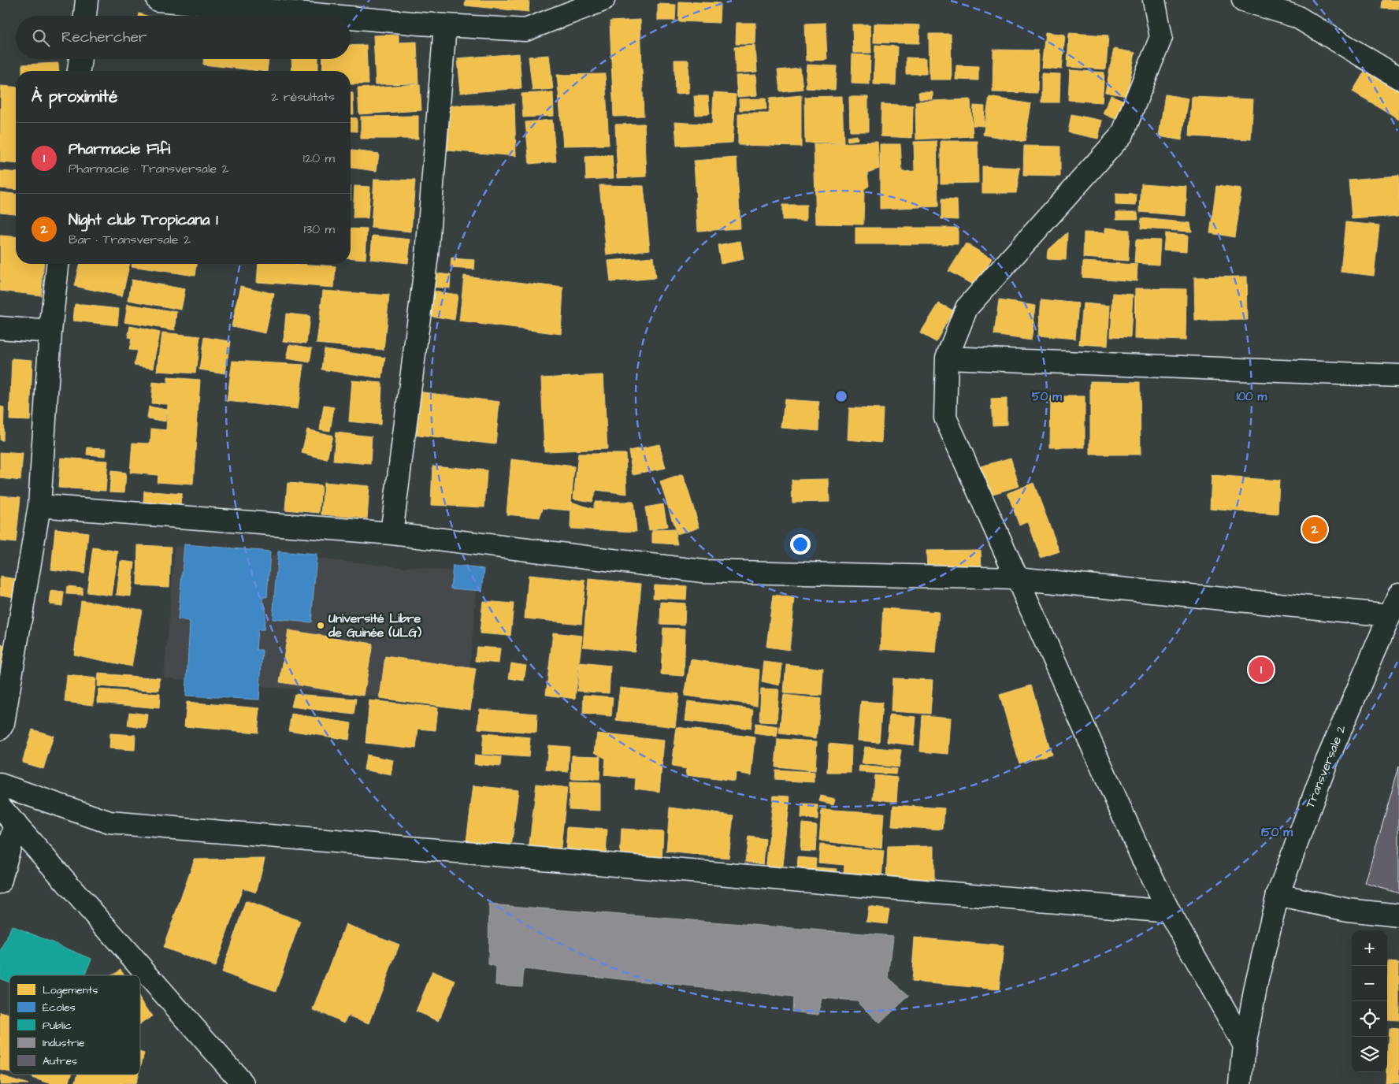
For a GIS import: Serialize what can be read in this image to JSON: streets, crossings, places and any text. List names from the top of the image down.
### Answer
{
  "streets": {
    "street": ["Transversale 2"]
  },
  "places": ["Université Libre de Guinée (ULG)"],
  "legend": [
    "Logements",
    "Écoles",
    "Public",
    "Industrie",
    "Autres"
  ],
  "page": {
    "search": "Rechercher",
    "heading": ["À proximité", "2 résultats"],
    "list": [
      {
        "mark": "1",
        "name": "Pharmacie Fifi",
        "note": "Pharmacie · Transversale 2",
        "value": "120 m"
      },
      {
        "mark": "2",
        "name": "Night club Tropicana 1",
        "note": "Bar · Transversale 2",
        "value": "130 m"
      }
    ],
    "pins": ["2", "1"],
    "map_buttons": ["+", "−"]
  },
  "rings": ["50 m", "100 m", "150 m"]
}
